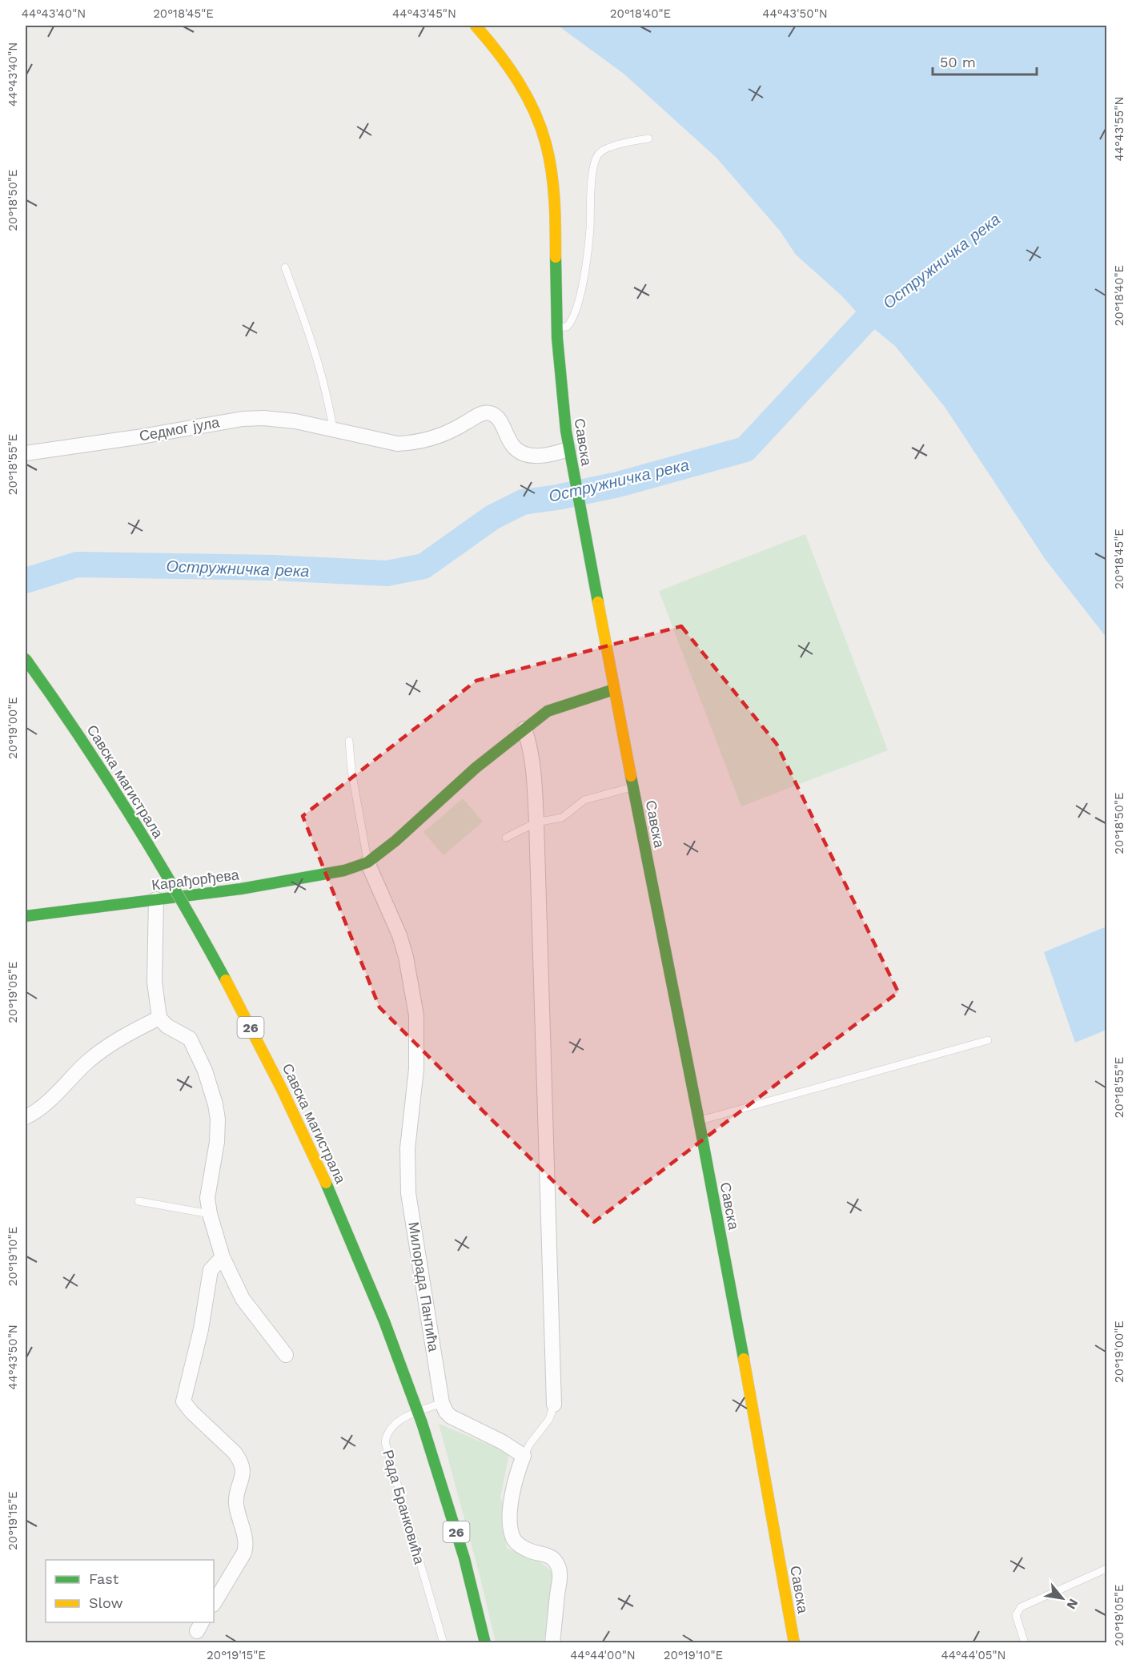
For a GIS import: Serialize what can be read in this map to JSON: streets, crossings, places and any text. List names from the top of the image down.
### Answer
{
  "streets": {
    "street": [
      "Седмог јула",
      "Савска",
      "Савска магистрала",
      "Карађорђева",
      "26",
      "Милорада Пантића"
    ],
    "lane": ["Рада Бранковића"]
  },
  "crossings": [
    ["Седмог јула", "Савска"],
    ["Савска", "Карађорђева"],
    ["Карађорђева", "Милорада Пантића"],
    ["Милорада Пантића", "Рада Бранковића"]
  ],
  "water": ["Остружничка река"],
  "legend": ["Fast", "Slow"],
  "scale_bar": "50 m",
  "north": "bottom right",
  "coordinates": [
    "44°43'40\"N",
    "20°18'45\"E",
    "44°43'45\"N",
    "20°18'40\"E",
    "44°43'50\"N",
    "44°43'55\"N",
    "20°18'50\"E",
    "20°18'55\"E",
    "20°19'00\"E",
    "20°19'05\"E",
    "20°19'10\"E",
    "20°19'15\"E",
    "44°44'00\"N",
    "44°44'05\"N"
  ]
}
